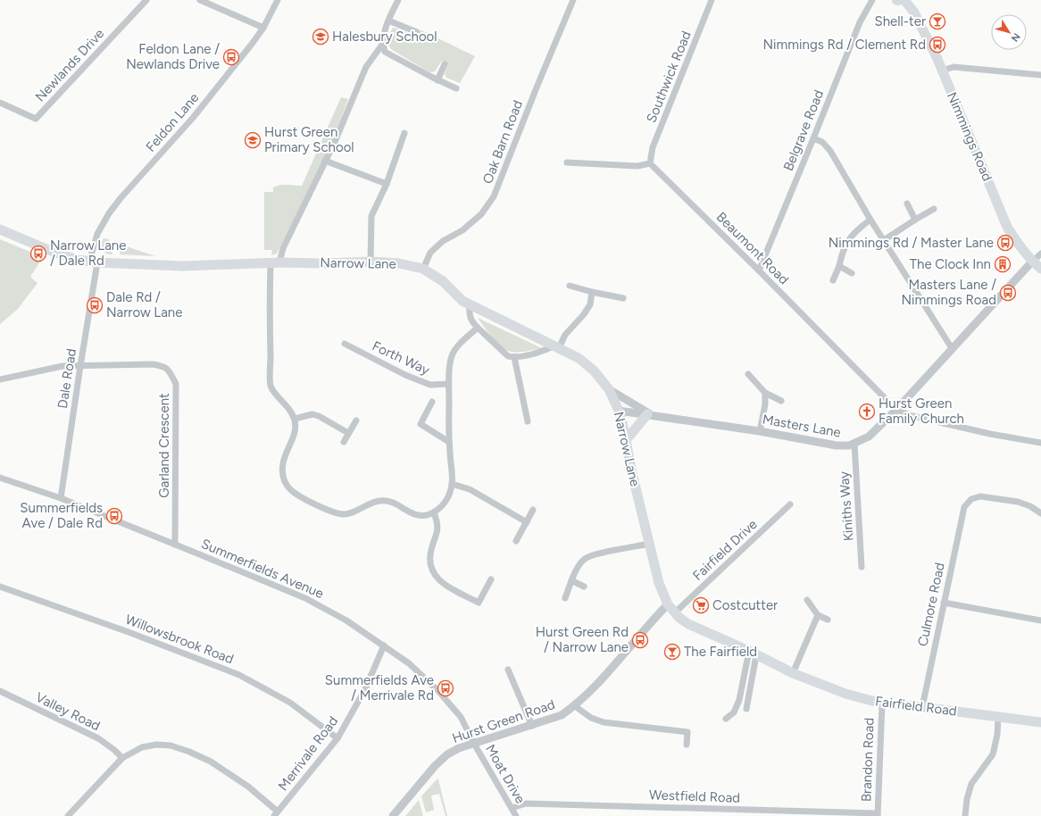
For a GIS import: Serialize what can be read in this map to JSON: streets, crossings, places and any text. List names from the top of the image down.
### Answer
{
  "streets": {
    "main road": ["Nimmings Road", "Narrow Lane", "Fairfield Road"],
    "street": [
      "Newlands Drive",
      "Southwick Road",
      "Feldon Lane",
      "Belgrave Road",
      "Oak Barn Road",
      "Beaumont Road",
      "Forth Way",
      "Dale Road",
      "Masters Lane",
      "Garland Crescent",
      "Kiniths Way",
      "Fairfield Drive",
      "Summerfields Avenue",
      "Culmore Road",
      "Willowsbrook Road",
      "Valley Road",
      "Hurst Green Road",
      "Merrivale Road",
      "Brandon Road",
      "Moat Drive",
      "Westfield Road"
    ]
  },
  "crossings": [
    ["Southwick Road", "Beaumont Road"],
    ["Feldon Lane", "Narrow Lane"],
    ["Feldon Lane", "Dale Road"],
    ["Belgrave Road", "Beaumont Road"],
    ["Nimmings Road", "Masters Lane"],
    ["Oak Barn Road", "Narrow Lane"],
    ["Beaumont Road", "Masters Lane"],
    ["Narrow Lane", "Dale Road"],
    ["Narrow Lane", "Masters Lane"],
    ["Narrow Lane", "Fairfield Road"],
    ["Narrow Lane", "Hurst Green Road"],
    ["Dale Road", "Garland Crescent"],
    ["Dale Road", "Summerfields Avenue"],
    ["Masters Lane", "Kiniths Way"],
    ["Garland Crescent", "Summerfields Avenue"],
    ["Fairfield Drive", "Fairfield Road"],
    ["Summerfields Avenue", "Hurst Green Road"],
    ["Summerfields Avenue", "Merrivale Road"],
    ["Summerfields Avenue", "Moat Drive"],
    ["Culmore Road", "Fairfield Road"],
    ["Willowsbrook Road", "Merrivale Road"],
    ["Fairfield Road", "Hurst Green Road"],
    ["Fairfield Road", "Brandon Road"],
    ["Hurst Green Road", "Moat Drive"],
    ["Brandon Road", "Westfield Road"],
    ["Moat Drive", "Westfield Road"]
  ],
  "places": {
    "bar": ["Shell-ter", "The Fairfield"],
    "school or university": ["Halesbury School", "Hurst Green Primary School"],
    "bus stop": [
      "Nimmings Rd / Clement Rd",
      "Feldon Lane / Newlands Drive",
      "Nimmings Rd / Master Lane",
      "Narrow Lane / Dale Rd",
      "Masters Lane / Nimmings Road",
      "Dale Rd / Narrow Lane",
      "Summerfields Ave / Dale Rd",
      "Hurst Green Rd / Narrow Lane",
      "Summerfields Ave / Merrivale Rd"
    ],
    "building": ["The Clock Inn"],
    "church": ["Hurst Green Family Church"],
    "supermarket": ["Costcutter"]
  },
  "north": "bottom right"
}
